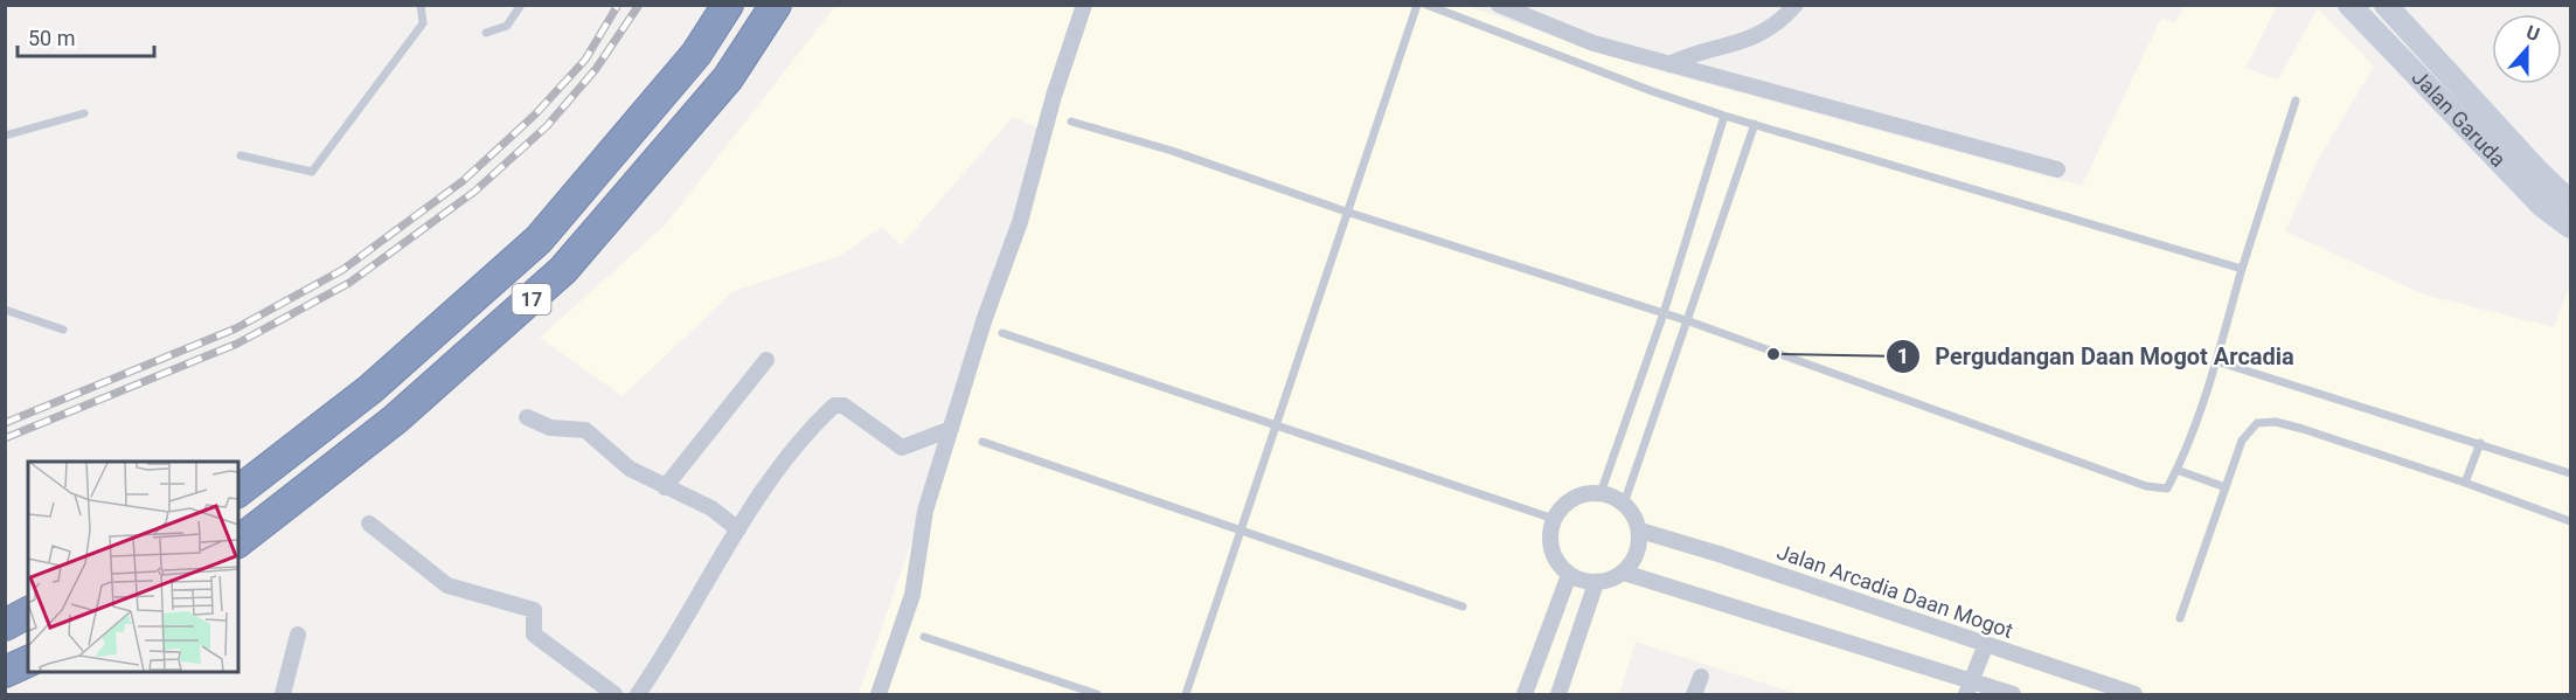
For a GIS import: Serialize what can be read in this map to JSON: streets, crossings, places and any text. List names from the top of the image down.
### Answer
{
  "streets": {
    "highway": ["17"],
    "main road": ["Jalan Garuda"],
    "street": ["Jalan Arcadia Daan Mogot"]
  },
  "places": ["Pergudangan Daan Mogot Arcadia"],
  "scale_bar": "50 m",
  "north": "top"
}
